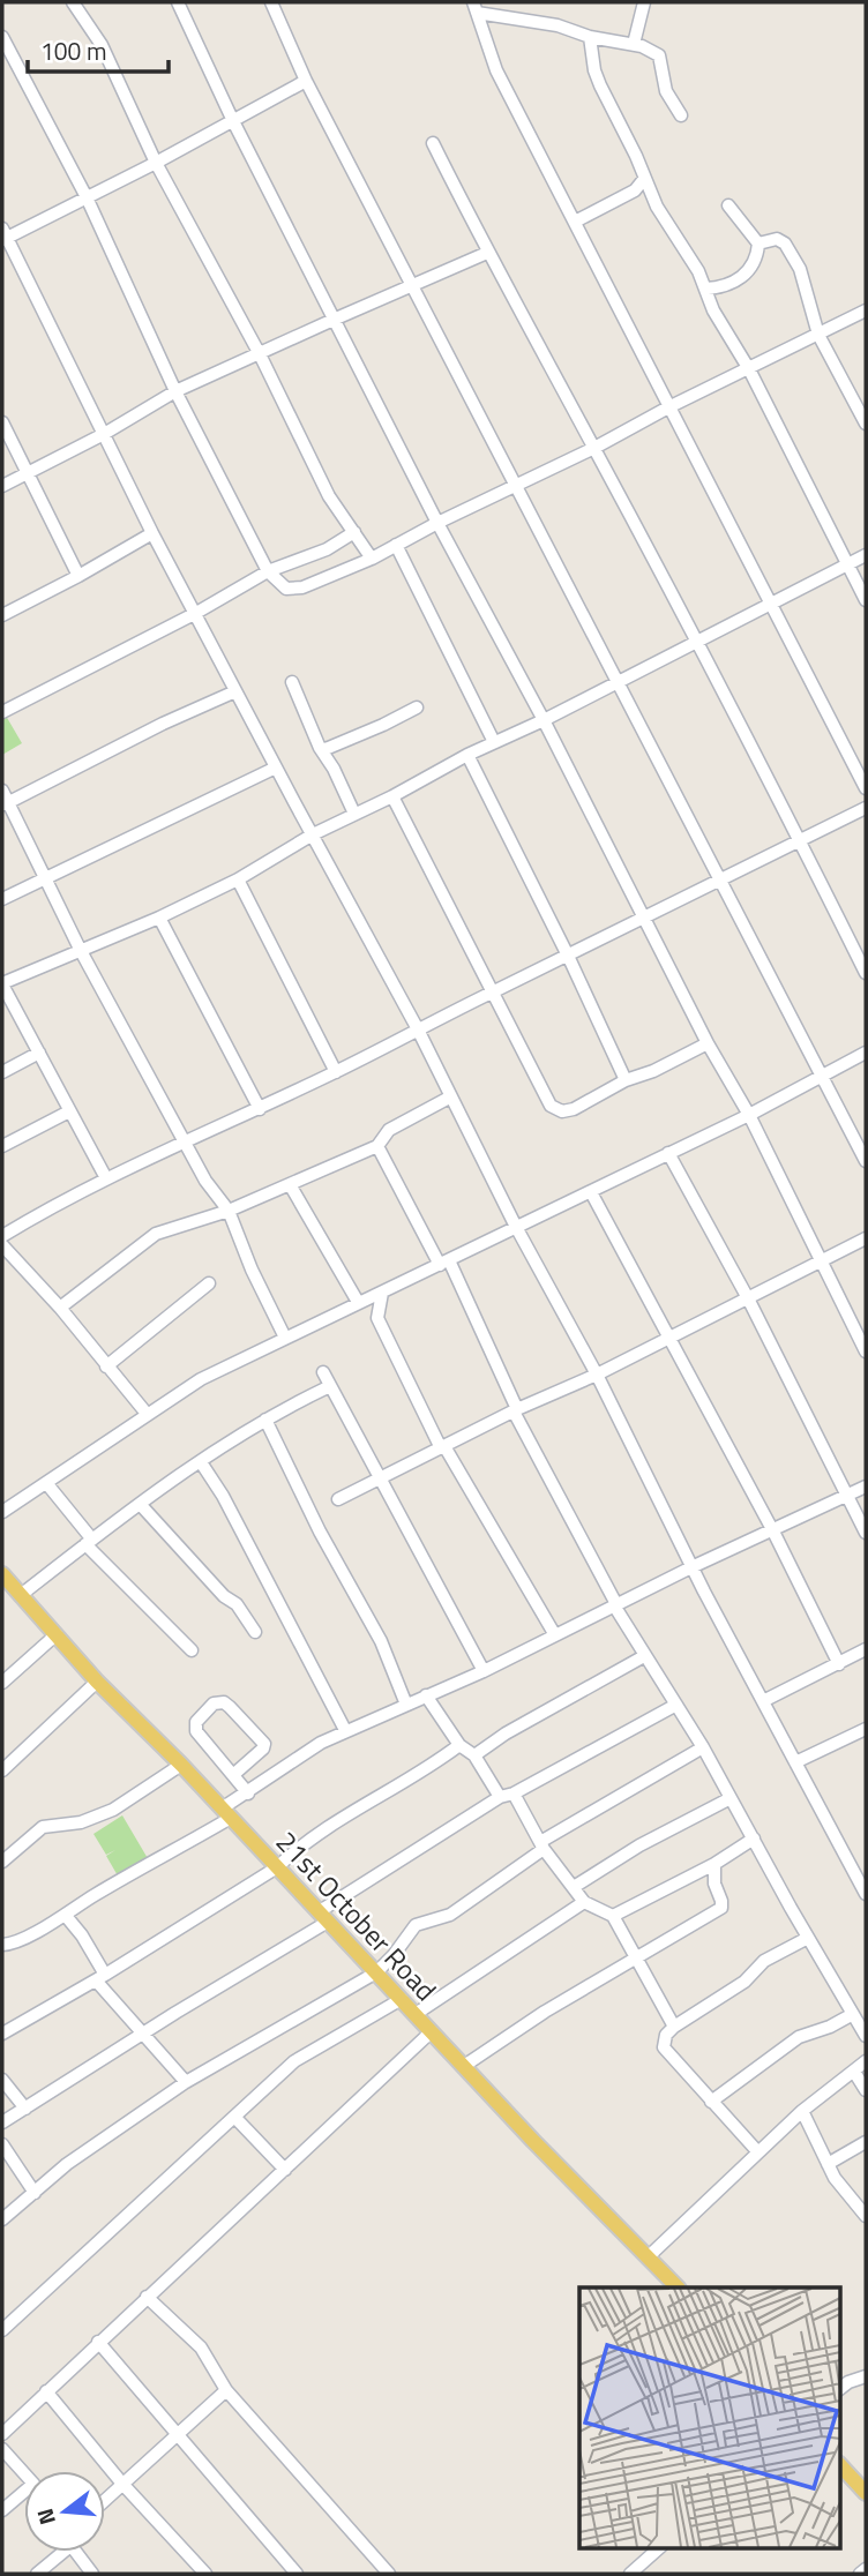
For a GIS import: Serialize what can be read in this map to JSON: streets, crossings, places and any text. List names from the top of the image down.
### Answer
{
  "streets": {
    "main road": ["21st October Road"]
  },
  "scale_bar": "100 m",
  "north": "left"
}
